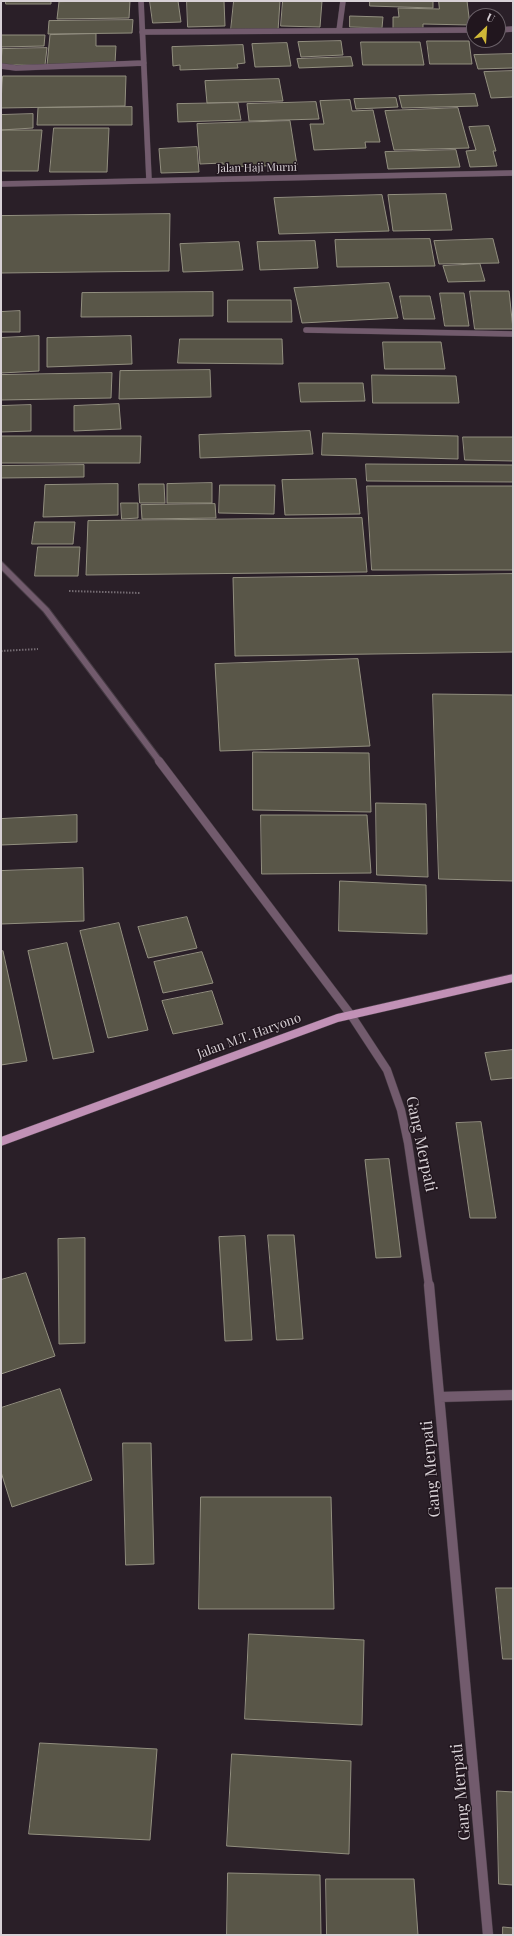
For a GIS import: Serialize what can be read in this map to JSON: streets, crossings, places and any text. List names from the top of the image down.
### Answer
{
  "streets": {
    "main road": ["Jalan M.T. Haryono"],
    "street": ["Jalan Haji Murni", "Gang Merpati"]
  },
  "crossings": [
    ["Jalan M.T. Haryono", "Gang Merpati"]
  ],
  "north": "top right"
}
